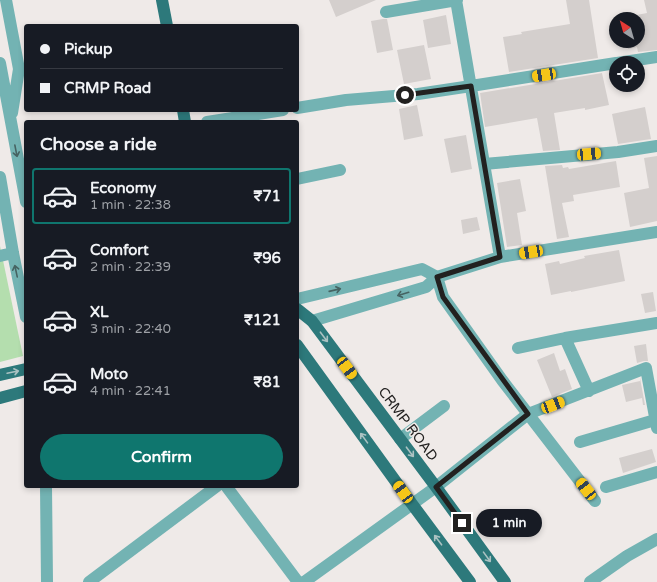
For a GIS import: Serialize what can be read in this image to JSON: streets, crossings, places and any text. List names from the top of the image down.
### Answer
{
  "streets": {
    "main road": ["CRMP ROAD"]
  },
  "north": "top left",
  "page": {
    "banner": ["Pickup", "CRMP Road"],
    "heading": "Choose a ride",
    "list": [
      {
        "name": "Economy",
        "note": "1 min · 22:38",
        "value": "₹71"
      },
      {
        "name": "Comfort",
        "note": "2 min · 22:39",
        "value": "₹96"
      },
      {
        "name": "XL",
        "note": "3 min · 22:40",
        "value": "₹121"
      },
      {
        "name": "Moto",
        "note": "4 min · 22:41",
        "value": "₹81"
      }
    ],
    "buttons": "Confirm",
    "bubble": "1 min"
  }
}
